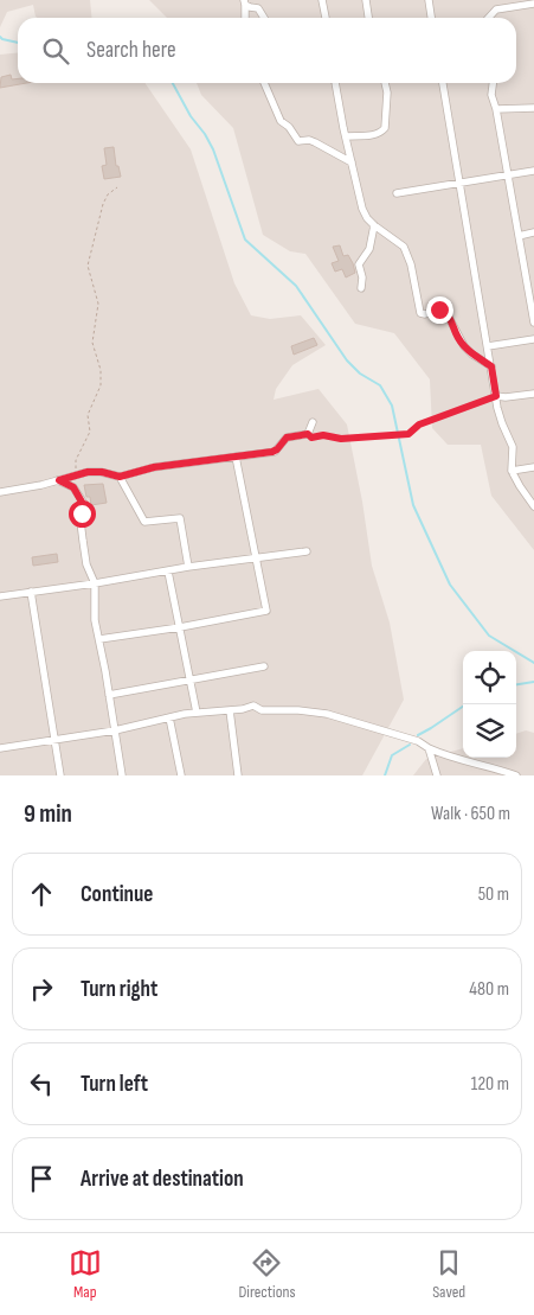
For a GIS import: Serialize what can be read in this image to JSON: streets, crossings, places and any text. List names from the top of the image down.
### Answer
{
  "page": {
    "search": "Search here",
    "heading": ["9 min", "Walk · 650 m"],
    "list": [
      ["Continue", "50 m"],
      ["Turn right", "480 m"],
      ["Turn left", "120 m"],
      "Arrive at destination"
    ],
    "nav": ["Map", "Directions", "Saved"]
  }
}
